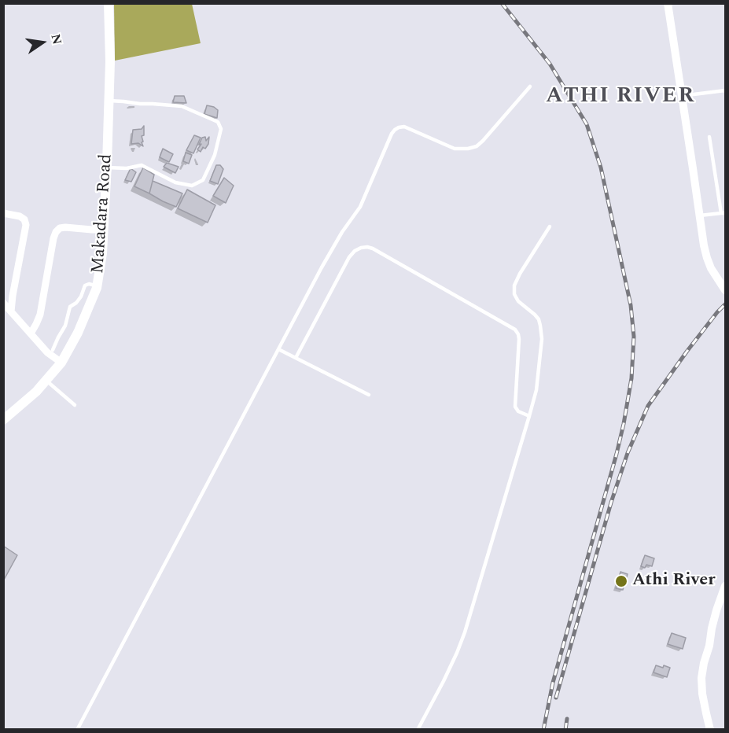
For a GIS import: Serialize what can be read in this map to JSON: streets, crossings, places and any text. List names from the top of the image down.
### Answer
{
  "streets": {
    "main road": ["Makadara Road"]
  },
  "districts": ["ATHI RIVER"],
  "places": ["Athi River"],
  "north": "right"
}
